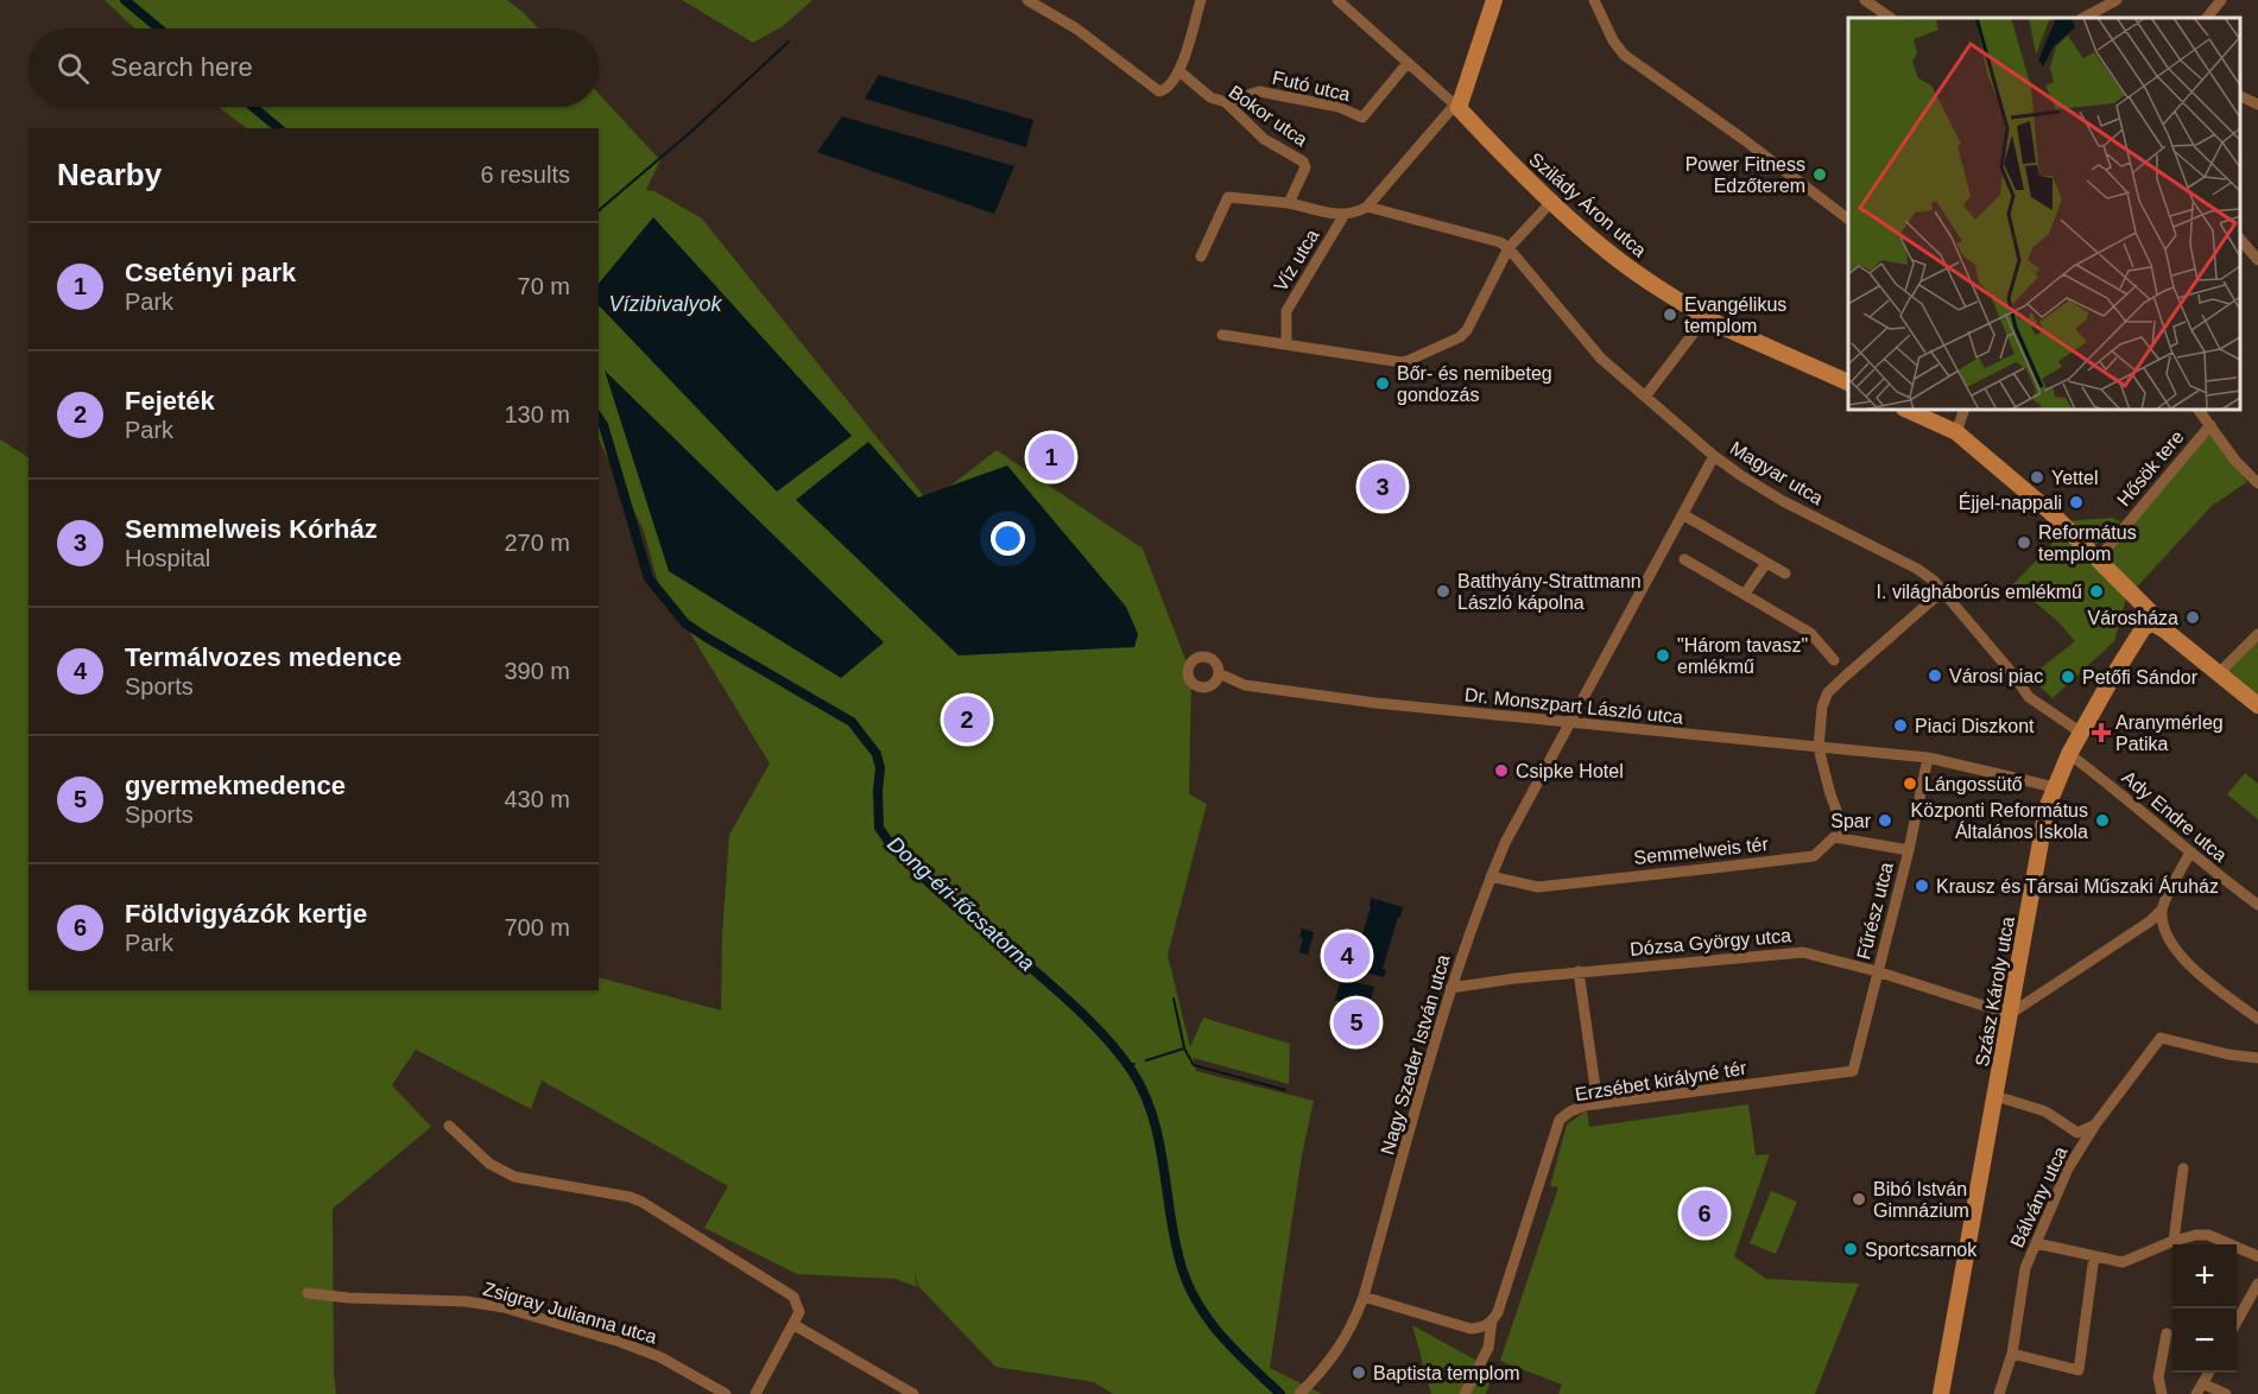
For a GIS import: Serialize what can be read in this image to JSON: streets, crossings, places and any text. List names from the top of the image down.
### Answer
{
  "streets": {
    "main road": ["Szilády Áron utca", "Szász Károly utca"],
    "street": [
      "Futó utca",
      "Bokor utca",
      "Víz utca",
      "Hősök tere",
      "Magyar utca",
      "Dr. Monszpart László utca",
      "Ady Endre utca",
      "Semmelweis tér",
      "Fűrész utca",
      "Dózsa György utca",
      "Nagy Szeder István utca",
      "Erzsébet királyné tér",
      "Bálvány utca",
      "Zsigray Julianna utca"
    ]
  },
  "crossings": [
    ["Futó utca", "Bokor utca"],
    ["Futó utca", "Szilády Áron utca"],
    ["Magyar utca", "Szász Károly utca"],
    ["Magyar utca", "Nagy Szeder István utca"],
    ["Dr. Monszpart László utca", "Fűrész utca"],
    ["Dr. Monszpart László utca", "Szász Károly utca"],
    ["Dr. Monszpart László utca", "Nagy Szeder István utca"],
    ["Ady Endre utca", "Szász Károly utca"],
    ["Semmelweis tér", "Nagy Szeder István utca"],
    ["Fűrész utca", "Dózsa György utca"],
    ["Fűrész utca", "Erzsébet királyné tér"],
    ["Dózsa György utca", "Szász Károly utca"],
    ["Dózsa György utca", "Nagy Szeder István utca"]
  ],
  "water": ["Vízibivalyok", "Dong-éri-főcsatorna"],
  "places": {
    "other": [
      "Power Fitness Edzőterem",
      "Evangélikus templom",
      "Bőr- és nemibeteg gondozás",
      "Yettel",
      "Éjjel-nappali",
      "Református templom",
      "Batthyány-Strattmann László kápolna",
      "I. világháborús emlékmű",
      "Városháza",
      "\"Három tavasz\" emlékmű",
      "Városi piac",
      "Petőfi Sándor",
      "Piaci Diszkont",
      "Csipke Hotel",
      "Lángossütő",
      "Spar",
      "Központi Református Általános Iskola",
      "Krausz és Társai Műszaki Áruház",
      "Bibó István Gimnázium",
      "Sportcsarnok",
      "Baptista templom"
    ],
    "health": ["Aranymérleg Patika"]
  },
  "page": {
    "search": "Search here",
    "heading": ["Nearby", "6 results"],
    "list": [
      {
        "mark": "1",
        "name": "Csetényi park",
        "note": "Park",
        "value": "70 m"
      },
      {
        "mark": "2",
        "name": "Fejeték",
        "note": "Park",
        "value": "130 m"
      },
      {
        "mark": "3",
        "name": "Semmelweis Kórház",
        "note": "Hospital",
        "value": "270 m"
      },
      {
        "mark": "4",
        "name": "Termálvozes medence",
        "note": "Sports",
        "value": "390 m"
      },
      {
        "mark": "5",
        "name": "gyermekmedence",
        "note": "Sports",
        "value": "430 m"
      },
      {
        "mark": "6",
        "name": "Földvigyázók kertje",
        "note": "Park",
        "value": "700 m"
      }
    ],
    "pins": [
      "1",
      "3",
      "2",
      "4",
      "5",
      "6"
    ],
    "map_buttons": ["+", "−"]
  }
}
